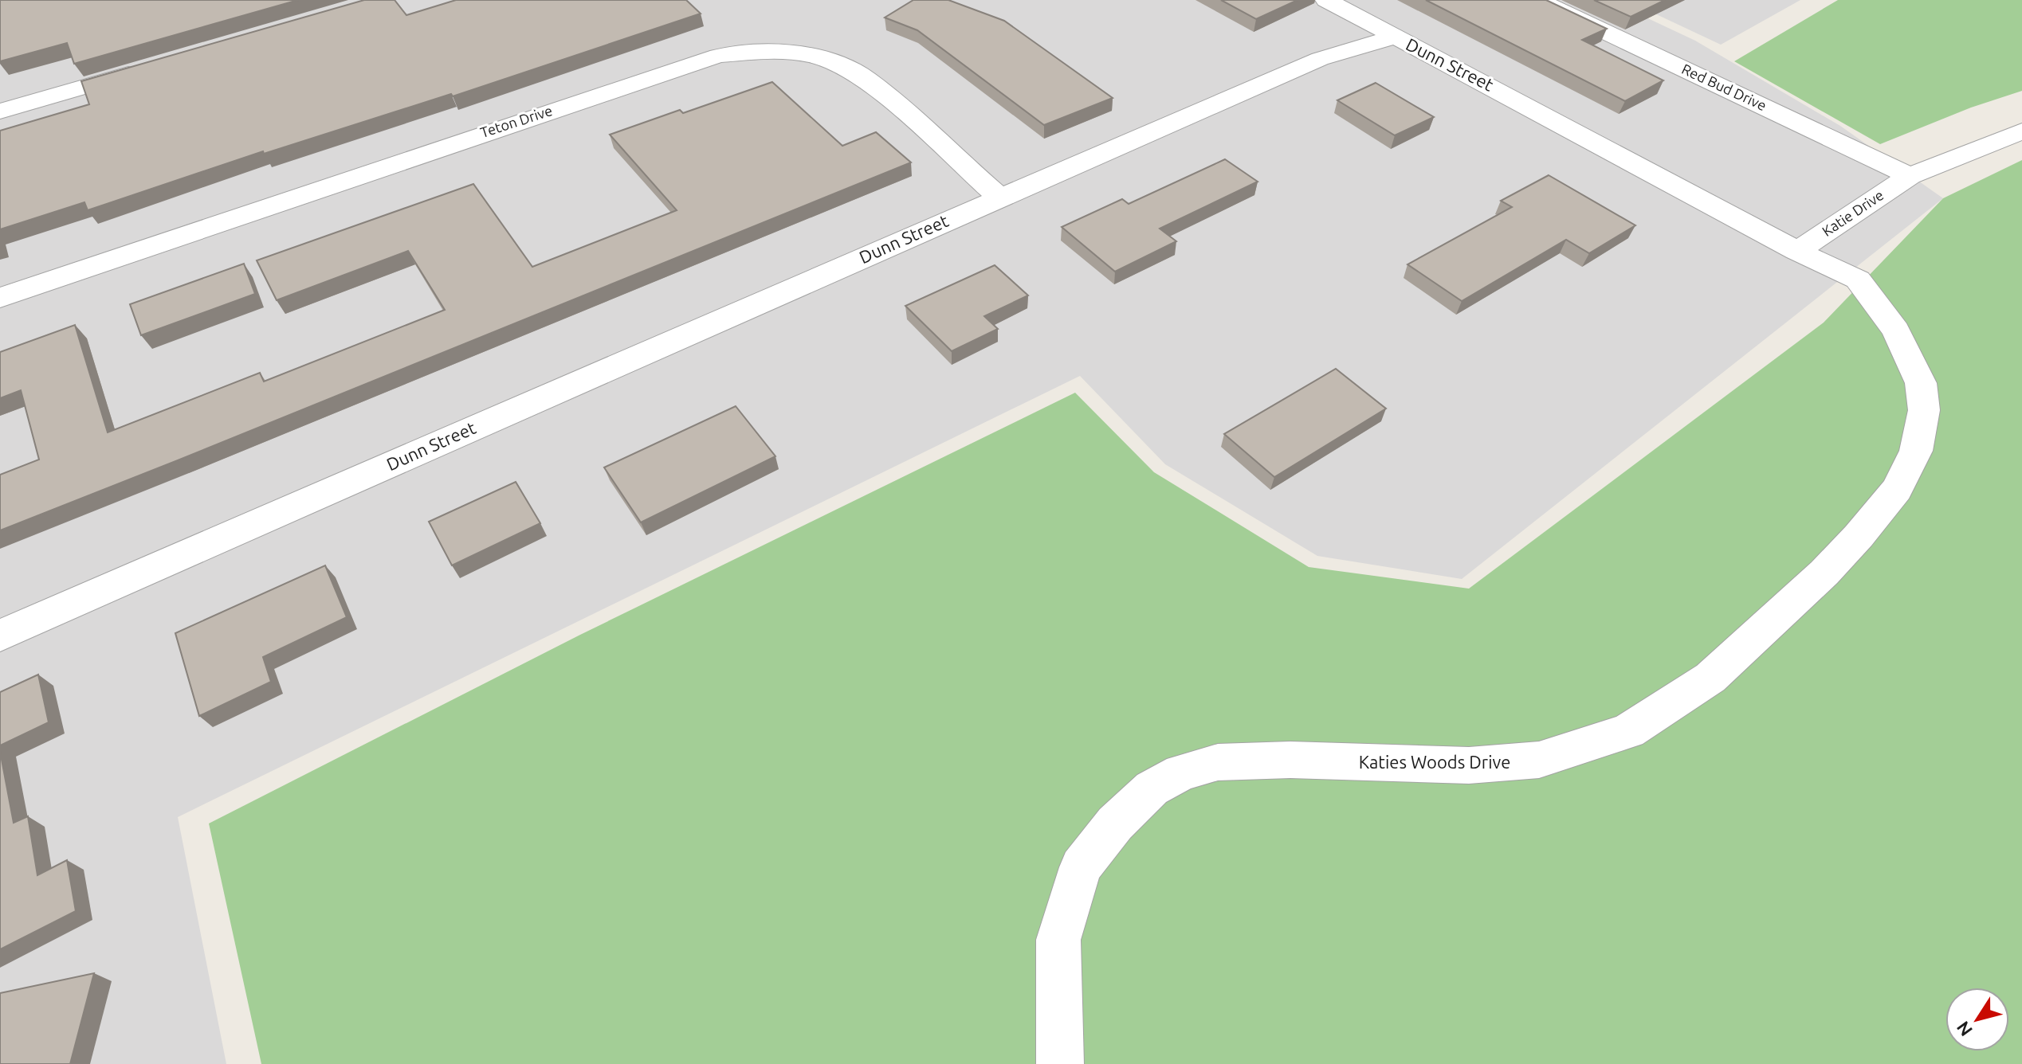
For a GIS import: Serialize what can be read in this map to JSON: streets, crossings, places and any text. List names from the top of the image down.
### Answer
{
  "streets": {
    "street": [
      "Dunn Street",
      "Red Bud Drive",
      "Teton Drive",
      "Katie Drive",
      "Katies Woods Drive"
    ]
  },
  "crossings": [
    ["Dunn Street", "Teton Drive"],
    ["Dunn Street", "Katie Drive"],
    ["Dunn Street", "Katies Woods Drive"],
    ["Red Bud Drive", "Katie Drive"],
    ["Katie Drive", "Katies Woods Drive"]
  ],
  "north": "bottom left"
}
